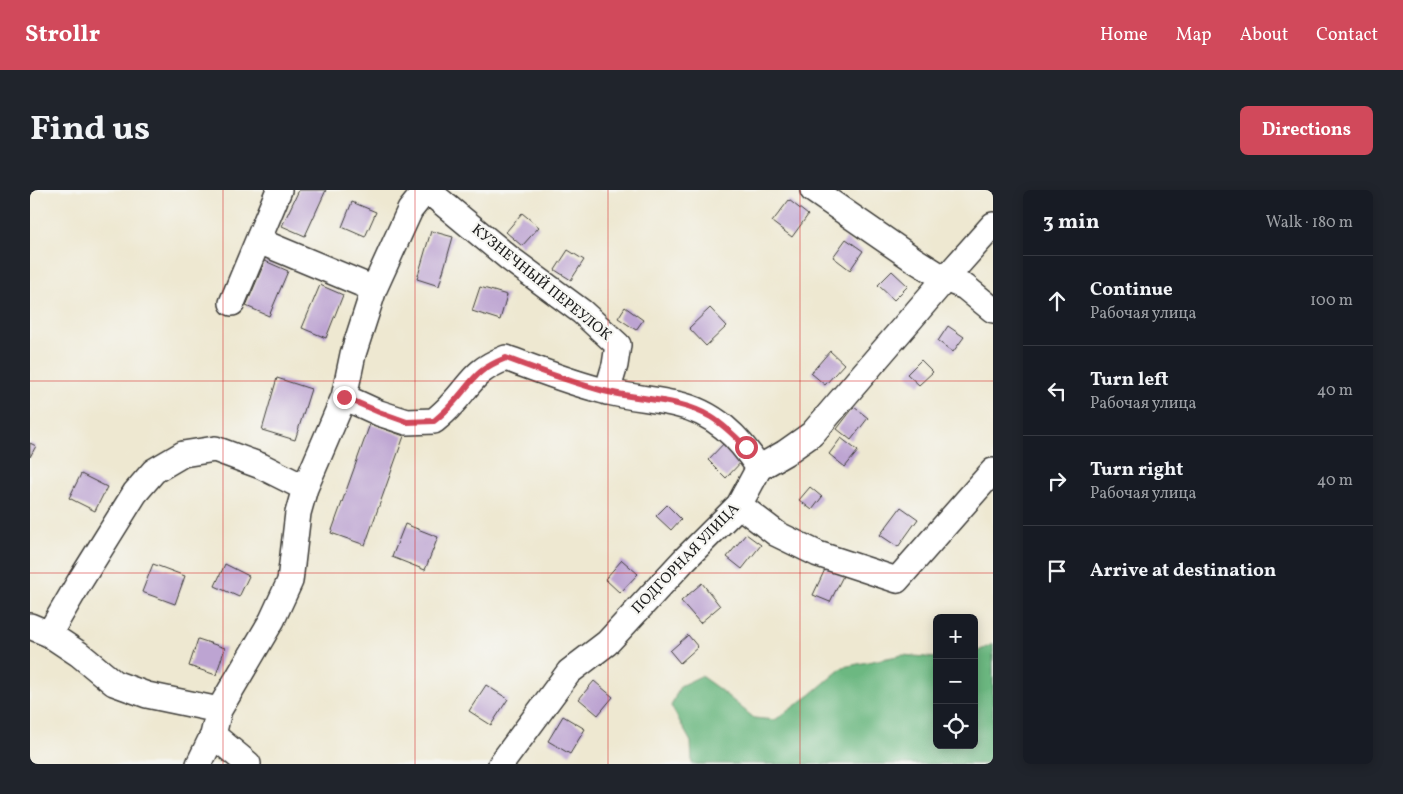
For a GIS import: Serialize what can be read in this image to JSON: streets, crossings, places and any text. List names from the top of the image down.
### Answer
{
  "streets": {
    "street": ["КУЗНЕЧНЫЙ ПЕРЕУЛОК", "ПОДГОРНАЯ УЛИЦА"]
  },
  "page": {
    "header": "Strollr",
    "nav": [
      "Home",
      "Map",
      "About",
      "Contact"
    ],
    "title": "Find us",
    "buttons": "Directions",
    "heading": ["3 min", "Walk · 180 m"],
    "list": [
      ["Continue", "Рабочая улица", "100 m"],
      ["Turn left", "Рабочая улица", "40 m"],
      ["Turn right", "Рабочая улица", "40 m"],
      "Arrive at destination"
    ],
    "map_buttons": ["+", "−"]
  }
}
